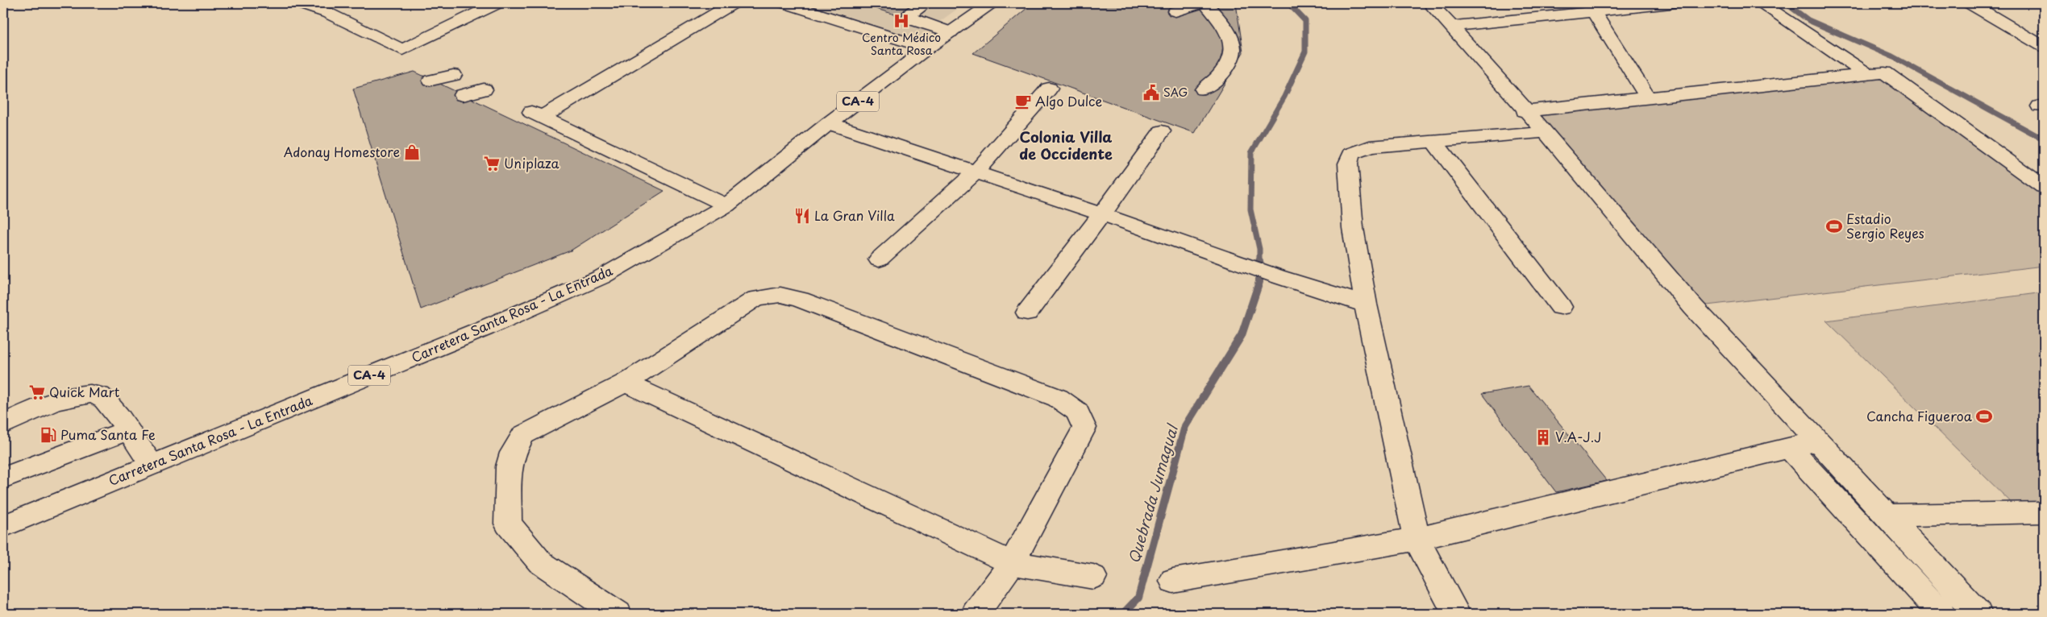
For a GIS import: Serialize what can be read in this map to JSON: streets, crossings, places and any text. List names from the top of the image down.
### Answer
{
  "streets": {
    "street": ["CA-4", "Carretera Santa Rosa - La Entrada"]
  },
  "districts": ["Colonia Villa de Occidente"],
  "water": ["Quebrada Jumagual"],
  "places": {
    "hospital": ["Centro Médico Santa Rosa"],
    "public building": ["SAG"],
    "cafe": ["Algo Dulce"],
    "shop": ["Adonay Homestore"],
    "supermarket": ["Uniplaza", "Quick Mart"],
    "restaurant": ["La Gran Villa"],
    "sports": ["Estadio Sergio Reyes", "Cancha Figueroa"],
    "fuel station": ["Puma Santa Fe"],
    "building": ["V.A-J.J"]
  }
}
